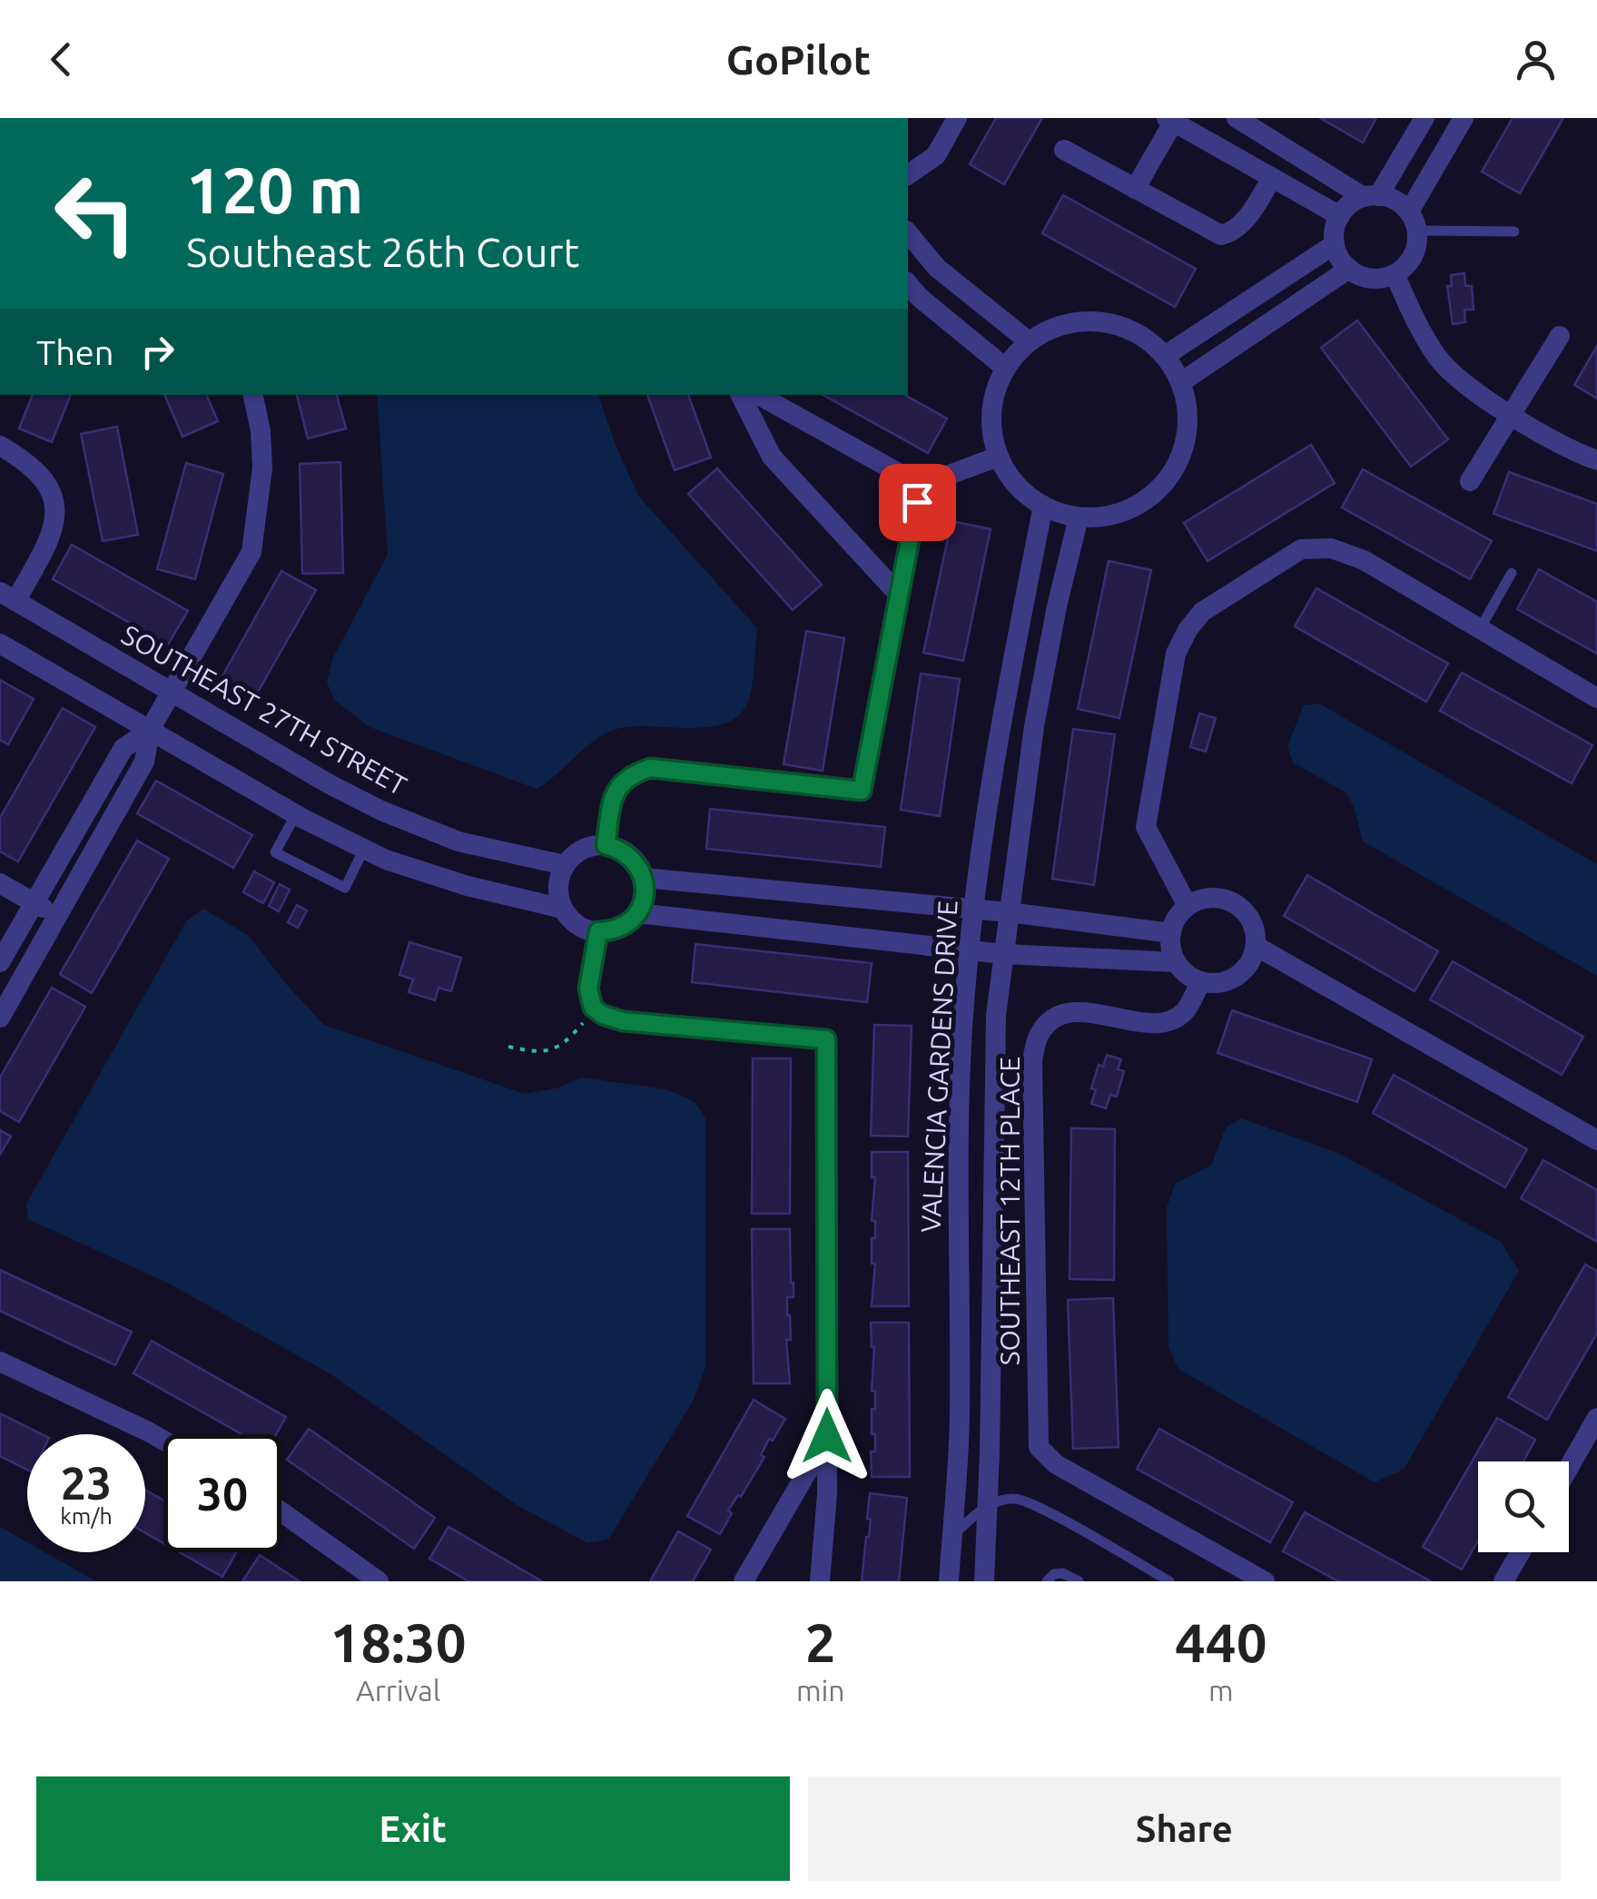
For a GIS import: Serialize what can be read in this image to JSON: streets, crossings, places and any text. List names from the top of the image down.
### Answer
{
  "streets": {
    "street": ["SOUTHEAST 27TH STREET", "VALENCIA GARDENS DRIVE", "SOUTHEAST 12TH PLACE"]
  },
  "page": {
    "header": "GoPilot",
    "turn": ["120 m", "Southeast 26th Court"],
    "then": "Then",
    "speed": "23 km/h",
    "limit": "30",
    "eta": [
      "18:30",
      "Arrival",
      "2",
      "min",
      "440",
      "m"
    ],
    "buttons": ["Exit", "Share"]
  }
}
